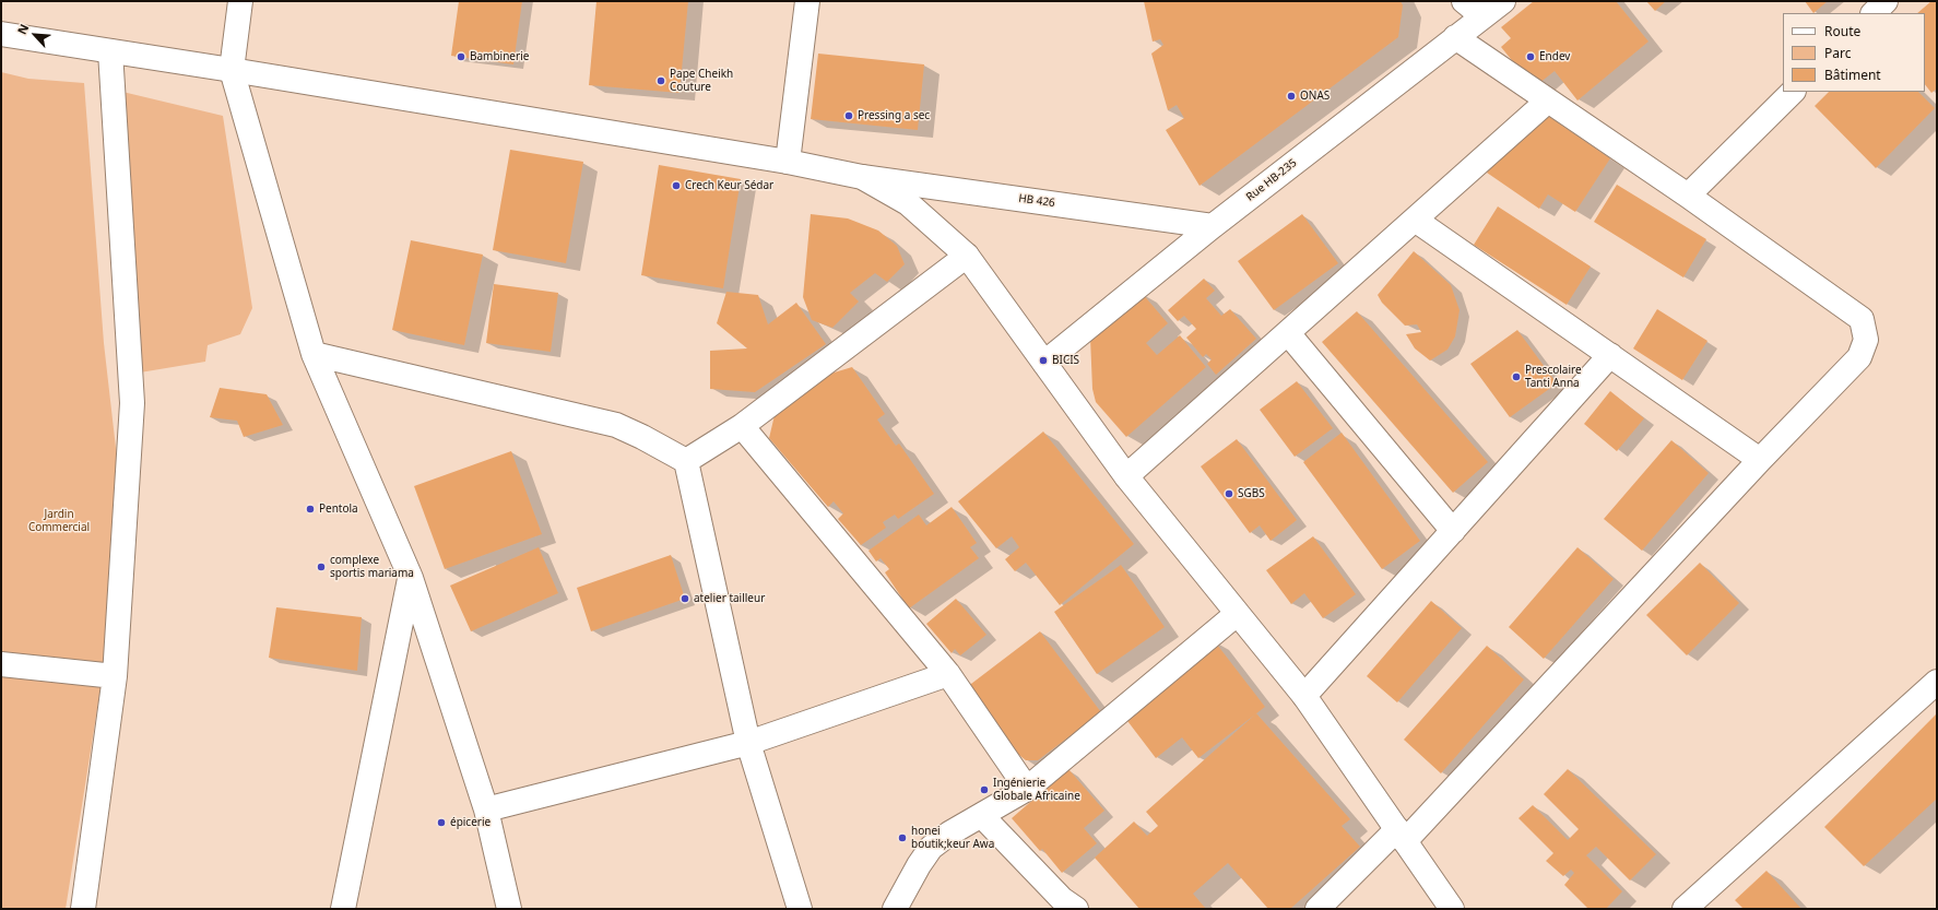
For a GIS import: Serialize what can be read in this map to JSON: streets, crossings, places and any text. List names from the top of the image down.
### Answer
{
  "streets": {
    "street": ["Rue HB-235", "HB 426"]
  },
  "crossings": [
    ["Rue HB-235", "HB 426"]
  ],
  "parks": ["Jardin Commercial"],
  "places": [
    "Bambinerie",
    "Endev",
    "Pape Cheikh Couture",
    "ONAS",
    "Pressing a sec",
    "Crech Keur Sédar",
    "BICIS",
    "Prescolaire Tanti Anna",
    "SGBS",
    "Pentola",
    "complexe sportis mariama",
    "atelier tailleur",
    "Ingénierie Globale Africaine",
    "épicerie",
    "honei boutik;keur Awa"
  ],
  "legend": ["Route", "Parc", "Bâtiment"],
  "north": "top left"
}
